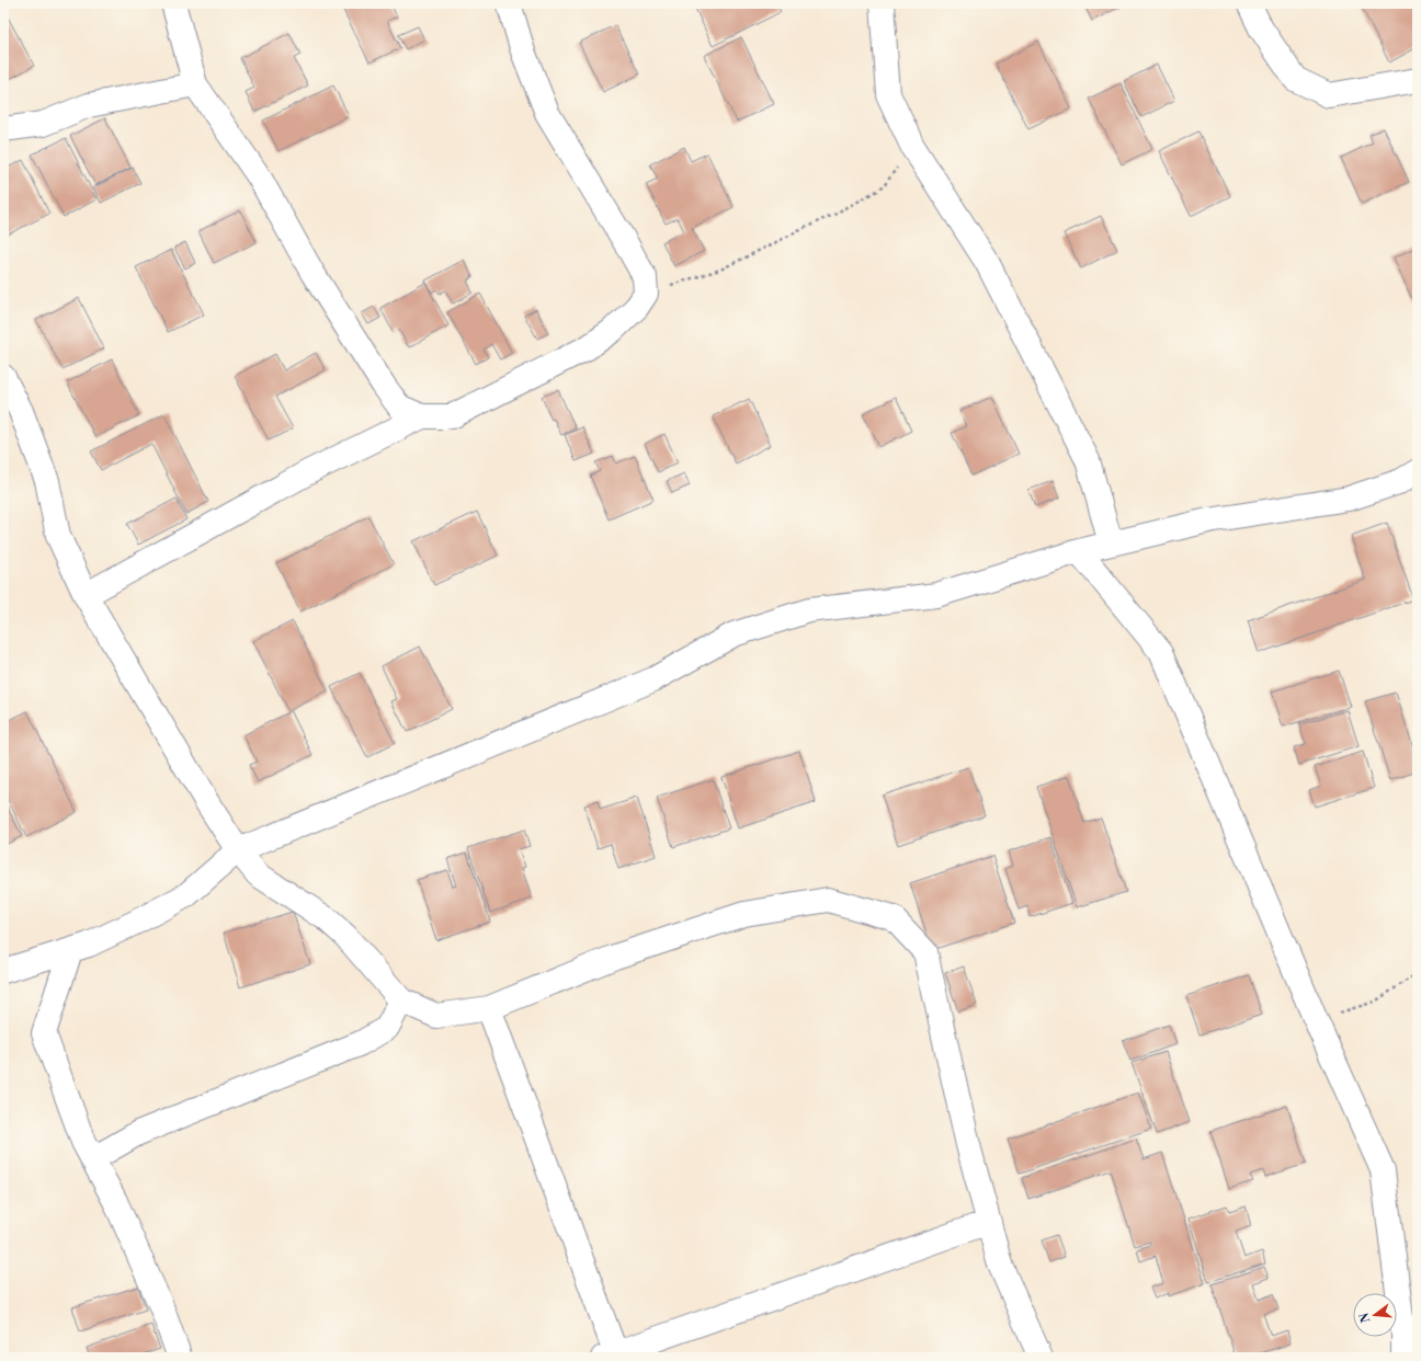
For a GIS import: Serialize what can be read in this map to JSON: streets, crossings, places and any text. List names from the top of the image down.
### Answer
{
  "north": "left"
}
